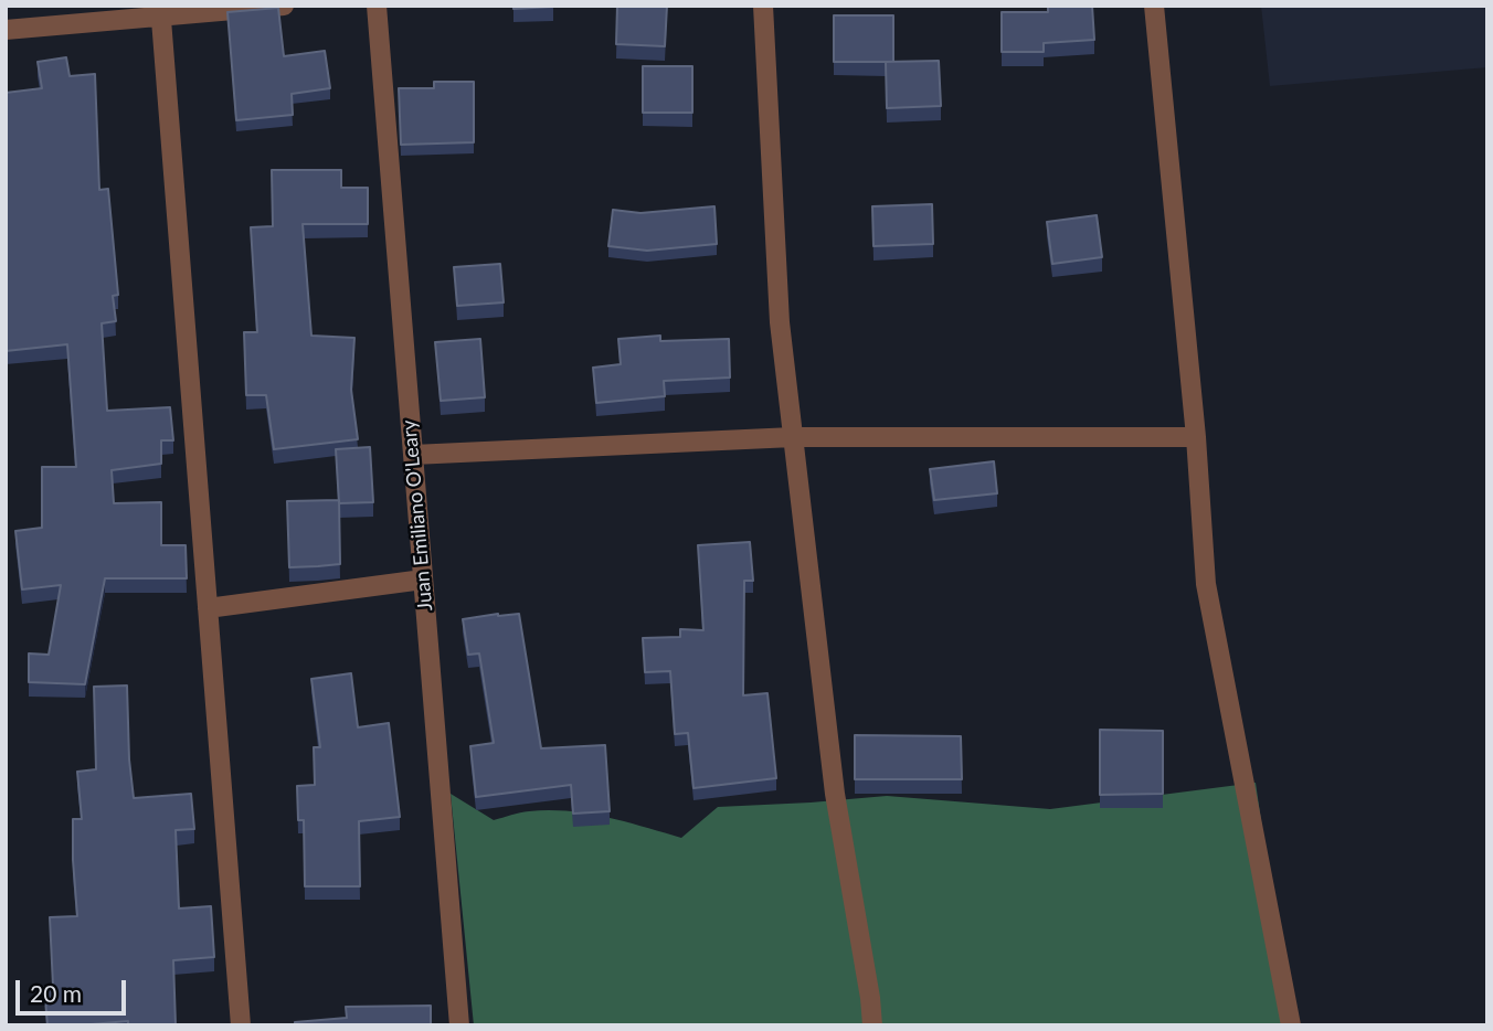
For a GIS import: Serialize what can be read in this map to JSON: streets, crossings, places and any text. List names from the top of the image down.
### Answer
{
  "streets": {
    "street": ["Juan Emiliano O'Leary"]
  },
  "scale_bar": "20 m"
}
